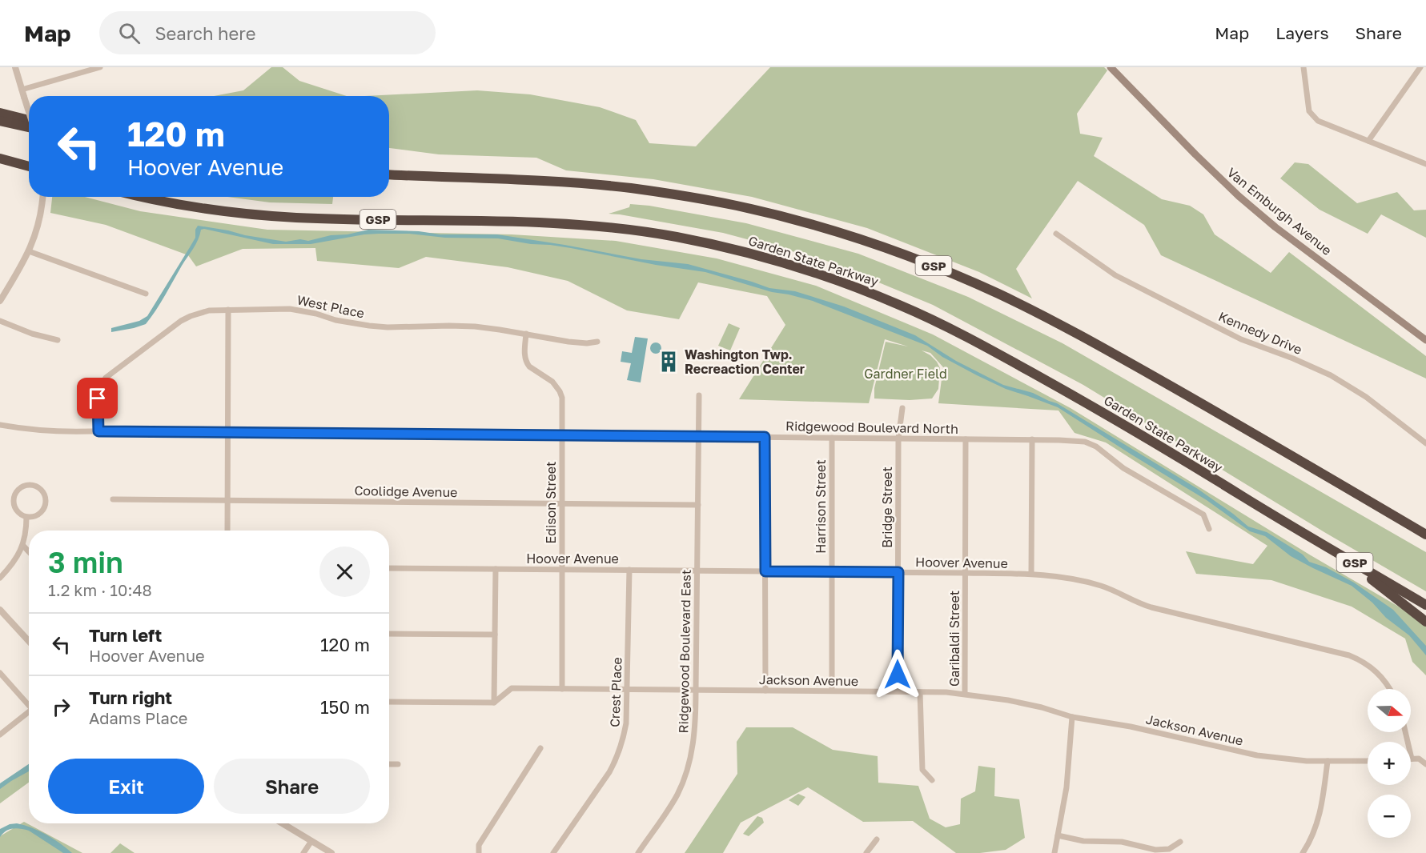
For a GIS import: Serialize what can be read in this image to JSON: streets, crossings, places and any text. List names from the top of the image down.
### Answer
{
  "streets": {
    "highway": ["GSP", "Garden State Parkway"],
    "main road": ["Van Emburgh Avenue"],
    "street": [
      "West Place",
      "Kennedy Drive",
      "Ridgewood Boulevard North",
      "Coolidge Avenue",
      "Edison Street",
      "Harrison Street",
      "Bridge Street",
      "Hoover Avenue",
      "Garibaldi Street",
      "Ridgewood Boulevard East",
      "Jackson Avenue",
      "Crest Place"
    ]
  },
  "crossings": [
    ["West Place", "Ridgewood Boulevard North"],
    ["West Place", "Edison Street"],
    ["Ridgewood Boulevard North", "Edison Street"],
    ["Ridgewood Boulevard North", "Harrison Street"],
    ["Ridgewood Boulevard North", "Bridge Street"],
    ["Ridgewood Boulevard North", "Garibaldi Street"],
    ["Ridgewood Boulevard North", "Ridgewood Boulevard East"],
    ["Coolidge Avenue", "Edison Street"],
    ["Coolidge Avenue", "Ridgewood Boulevard East"],
    ["Edison Street", "Hoover Avenue"],
    ["Edison Street", "Jackson Avenue"],
    ["Harrison Street", "Hoover Avenue"],
    ["Harrison Street", "Jackson Avenue"],
    ["Bridge Street", "Hoover Avenue"],
    ["Bridge Street", "Jackson Avenue"],
    ["Hoover Avenue", "Garibaldi Street"],
    ["Hoover Avenue", "Ridgewood Boulevard East"],
    ["Hoover Avenue", "Crest Place"],
    ["Garibaldi Street", "Jackson Avenue"],
    ["Ridgewood Boulevard East", "Jackson Avenue"],
    ["Jackson Avenue", "Crest Place"]
  ],
  "parks": ["Gardner Field"],
  "places": {
    "building": ["Washington Twp. Recreaction Center"]
  },
  "north": "right",
  "page": {
    "header": "Map",
    "search": "Search here",
    "nav": ["Map", "Layers", "Share"],
    "turn": ["120 m", "Hoover Avenue"],
    "heading": ["3 min", "1.2 km · 10:48"],
    "list": [
      {
        "name": "Turn left",
        "note": "Hoover Avenue",
        "value": "120 m"
      },
      {
        "name": "Turn right",
        "note": "Adams Place",
        "value": "150 m"
      }
    ],
    "map_buttons": ["+", "−"],
    "buttons": ["Exit", "Share"]
  }
}
